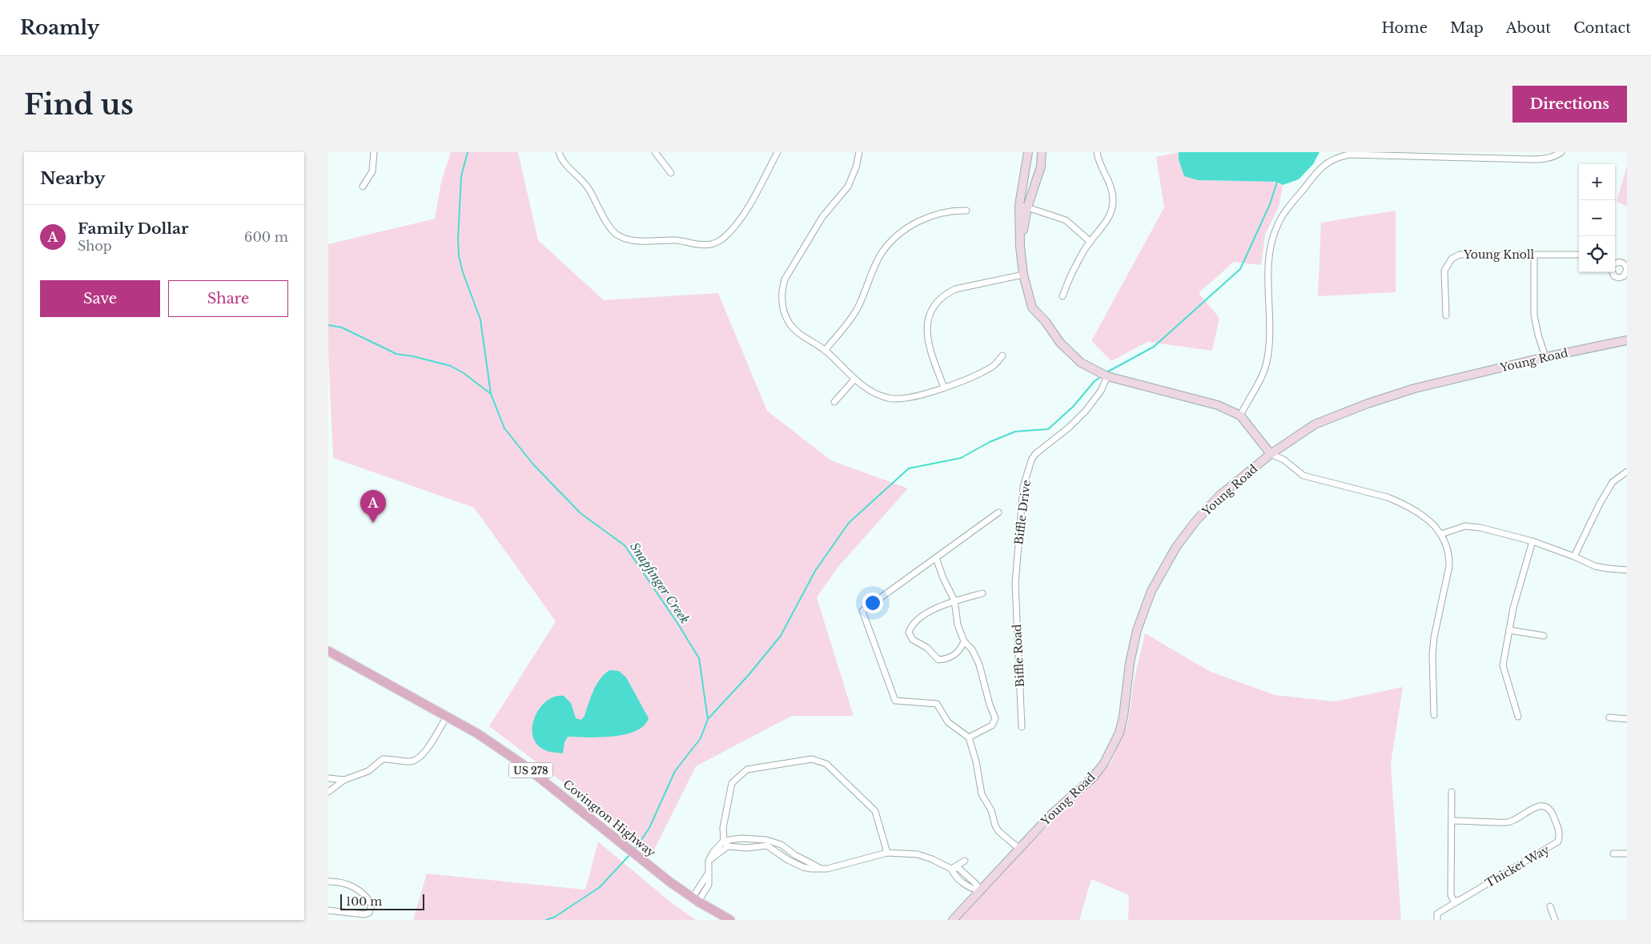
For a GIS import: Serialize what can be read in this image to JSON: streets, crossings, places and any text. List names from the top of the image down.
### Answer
{
  "streets": {
    "main road": ["US 278", "Covington Highway"],
    "street": [
      "Young Knoll",
      "Young Road",
      "Biffle Drive",
      "Biffle Road",
      "Thicket Way"
    ]
  },
  "crossings": [
    ["Biffle Drive", "Biffle Road"]
  ],
  "water": ["Snapfinger Creek"],
  "scale_bar": "100 m",
  "page": {
    "header": "Roamly",
    "nav": [
      "Home",
      "Map",
      "About",
      "Contact"
    ],
    "buttons": [
      "Directions",
      ["Save", "Share"]
    ],
    "title": "Find us",
    "heading": "Nearby",
    "map_buttons": ["+", "−"],
    "list": [
      {
        "mark": "A",
        "name": "Family Dollar",
        "note": "Shop",
        "value": "600 m"
      }
    ],
    "pins": "A",
    "scale": "100 m"
  }
}
